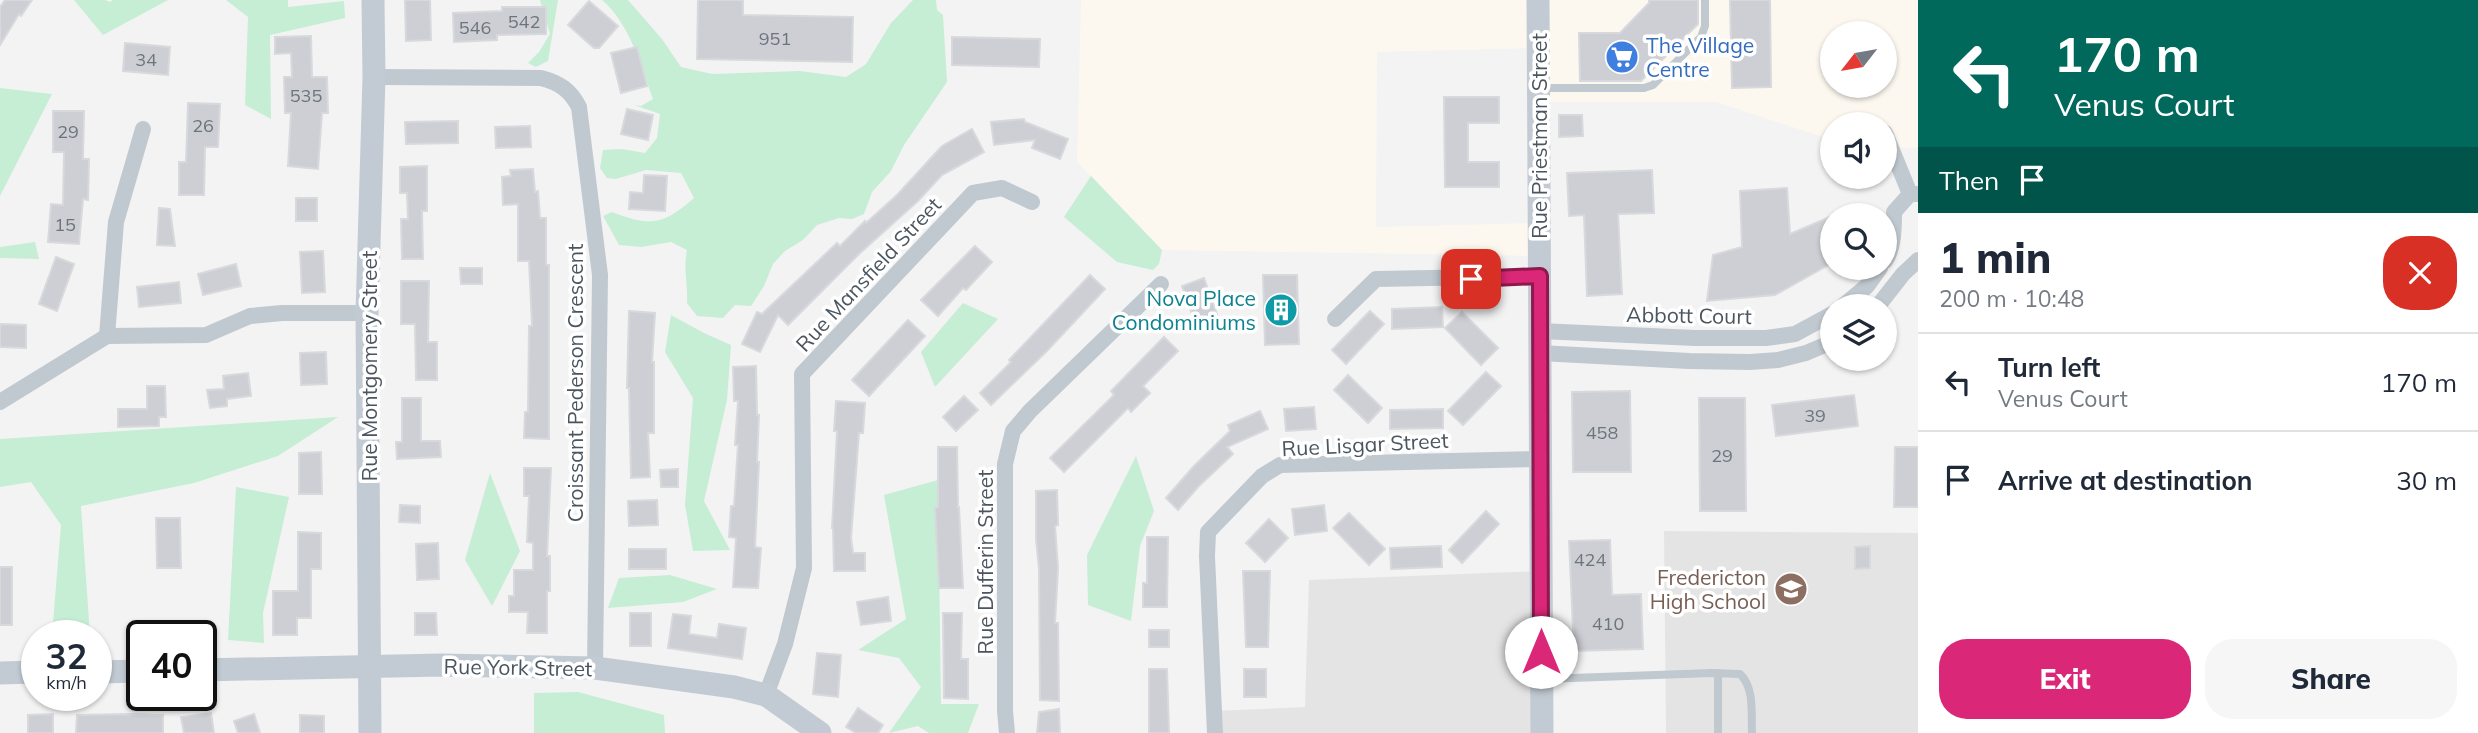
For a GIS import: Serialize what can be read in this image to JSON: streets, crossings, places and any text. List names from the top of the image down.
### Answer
{
  "streets": {
    "street": [
      "Rue Priestman Street",
      "Rue Mansfield Street",
      "Abbott Court",
      "Rue Montgomery Street",
      "Croissant Pederson Crescent",
      "Rue Lisgar Street",
      "Rue Dufferin Street",
      "Rue York Street"
    ]
  },
  "crossings": [
    ["Rue Priestman Street", "Abbott Court"],
    ["Rue Priestman Street", "Rue Lisgar Street"],
    ["Rue Mansfield Street", "Rue York Street"],
    ["Rue Montgomery Street", "Croissant Pederson Crescent"],
    ["Rue Montgomery Street", "Rue York Street"],
    ["Croissant Pederson Crescent", "Rue York Street"]
  ],
  "places": {
    "supermarket": ["The Village Centre"],
    "building": ["Nova Place Condominiums"],
    "school or university": ["Fredericton High School"]
  },
  "house_numbers": [
    "542",
    "546",
    "951",
    "34",
    "535",
    "26",
    "29",
    "15",
    "39",
    "458",
    "29",
    "424",
    "410"
  ],
  "north": "bottom left",
  "page": {
    "turn": ["170 m", "Venus Court"],
    "then": "Then",
    "heading": ["1 min", "200 m · 10:48"],
    "list": [
      {
        "name": "Turn left",
        "note": "Venus Court",
        "value": "170 m"
      },
      {
        "name": "Arrive at destination",
        "value": "30 m"
      }
    ],
    "speed": "32 km/h",
    "limit": "40",
    "buttons": ["Exit", "Share"]
  }
}
